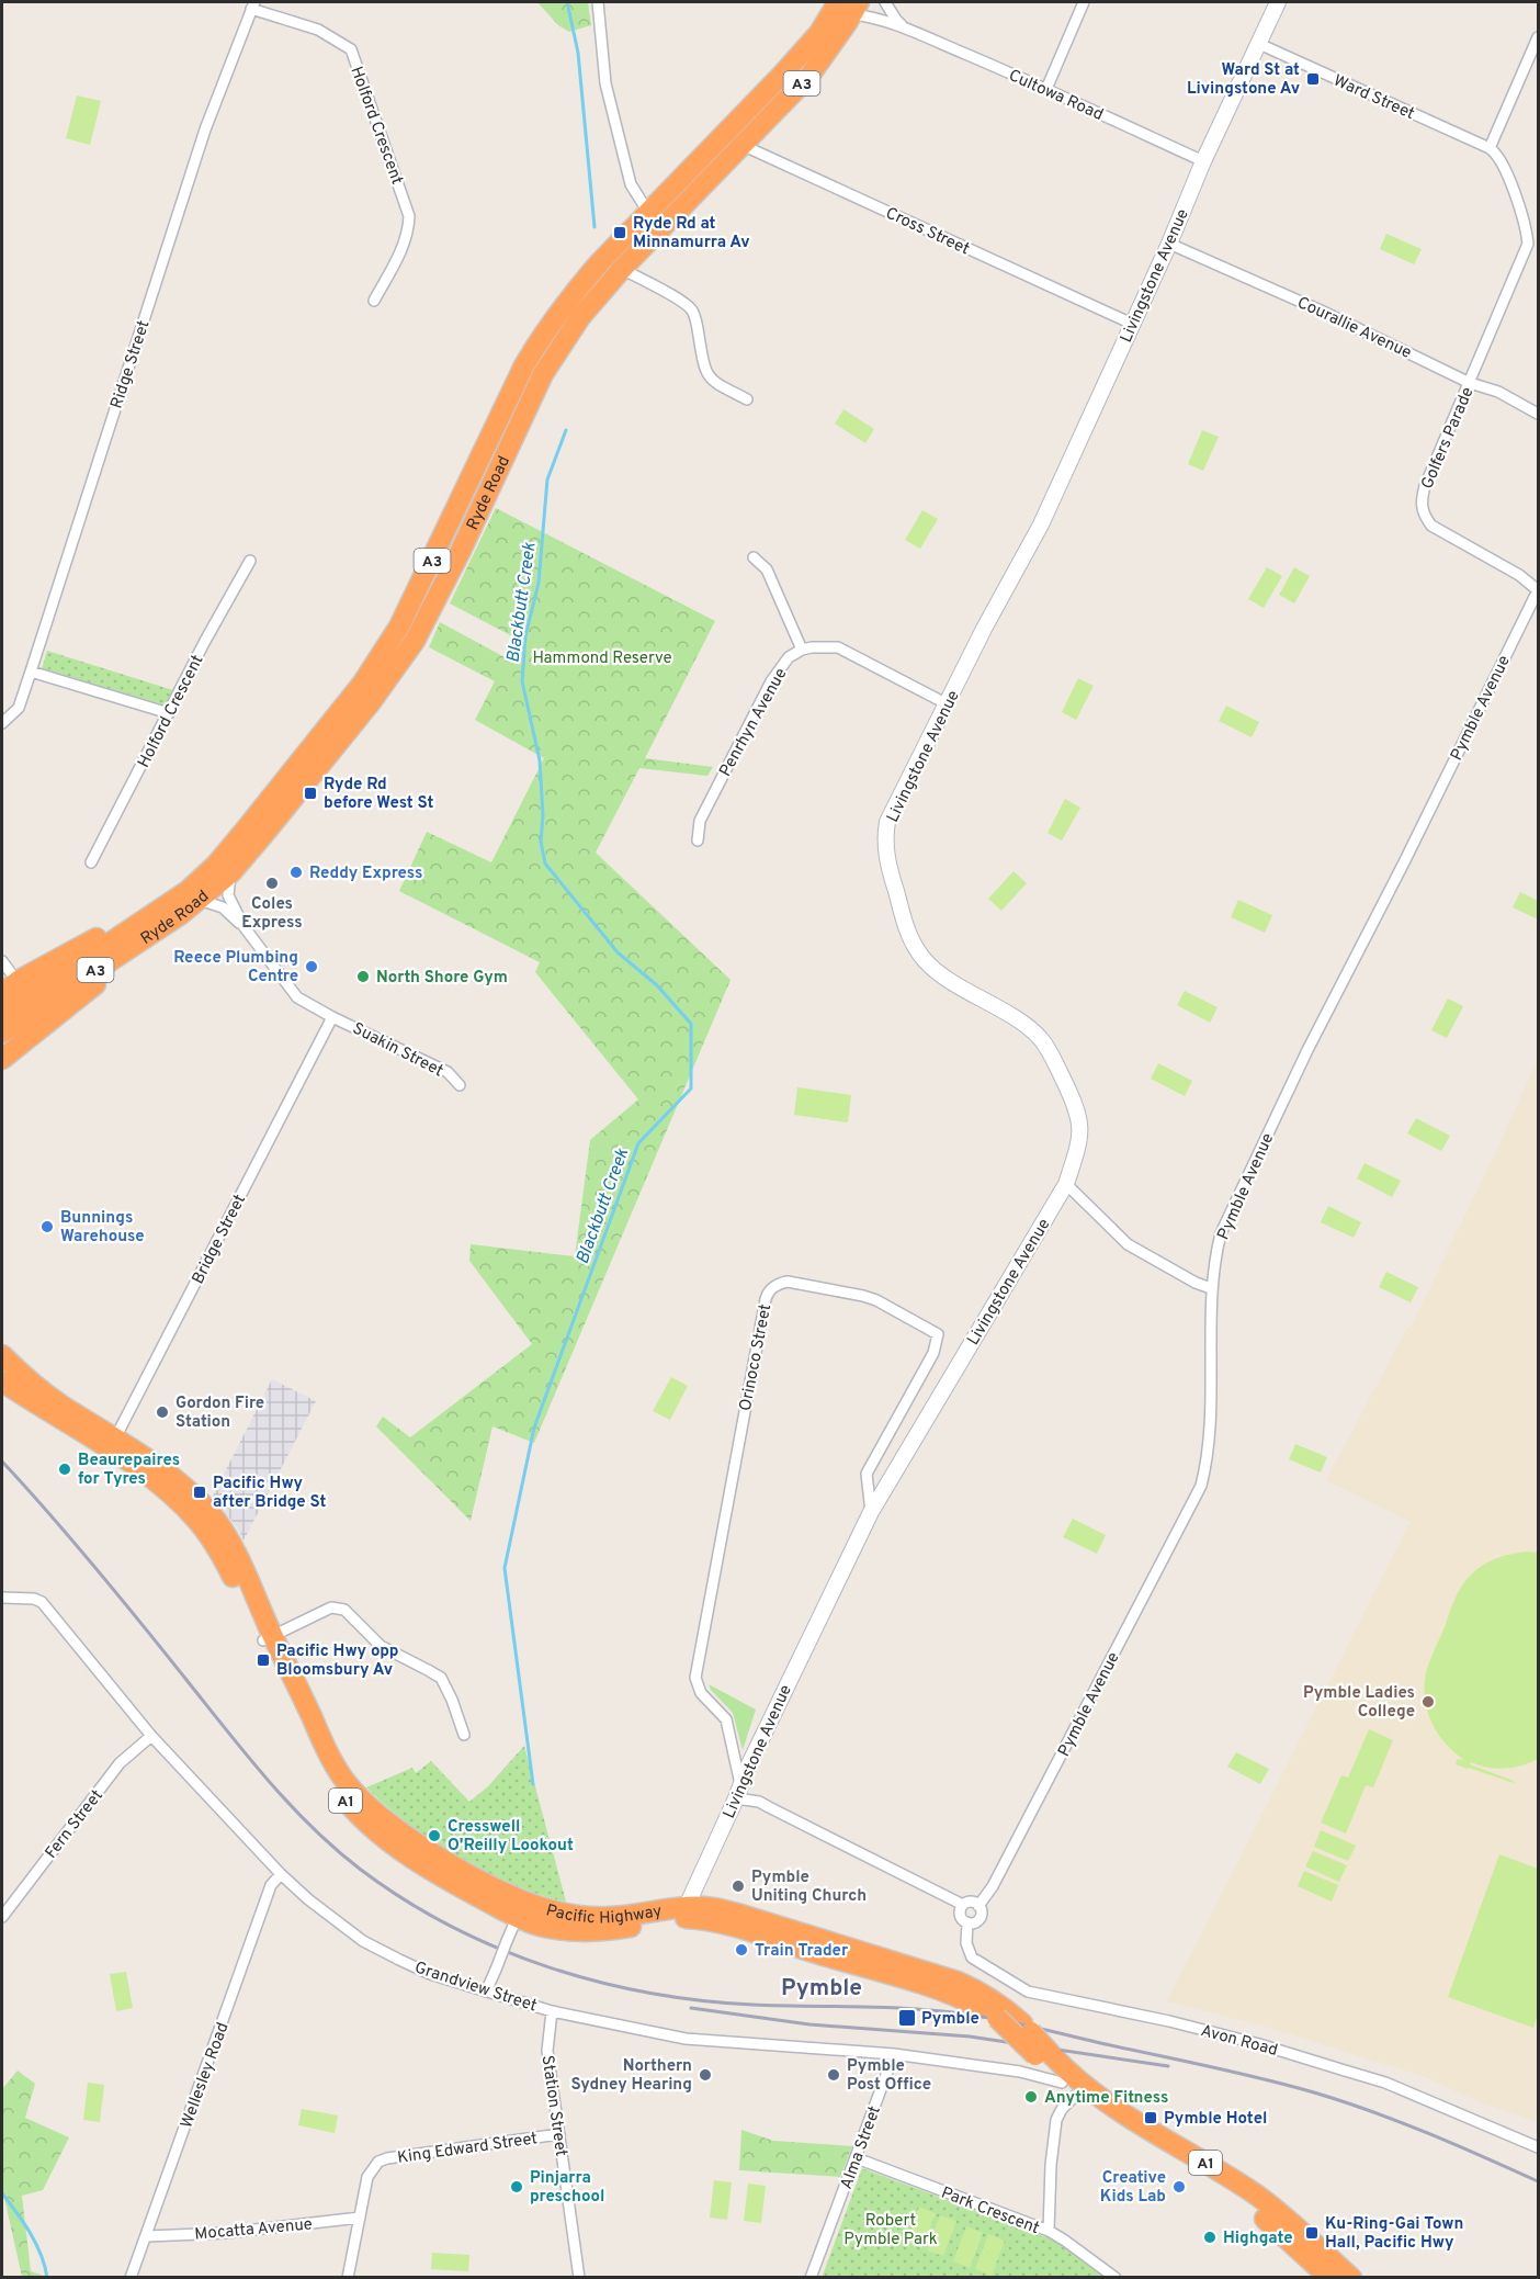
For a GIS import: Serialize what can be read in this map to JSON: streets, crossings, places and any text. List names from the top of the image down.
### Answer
{
  "streets": {
    "highway": [
      "A3",
      "Ryde Road",
      "A1",
      "Pacific Highway"
    ],
    "street": [
      "Cultowa Road",
      "Ward Street",
      "Holford Crescent",
      "Cross Street",
      "Livingstone Avenue",
      "Courallie Avenue",
      "Ridge Street",
      "Golfers Parade",
      "Pymble Avenue",
      "Penrhyn Avenue",
      "Suakin Street",
      "Bridge Street",
      "Orinoco Street",
      "Fern Street",
      "Grandview Street",
      "Avon Road",
      "Wellesley Road",
      "Station Street",
      "King Edward Street",
      "Alma Street",
      "Park Crescent",
      "Mocatta Avenue"
    ]
  },
  "crossings": [
    ["Cultowa Road", "Livingstone Avenue"],
    ["Cultowa Road", "Ryde Road"],
    ["Ward Street", "Livingstone Avenue"],
    ["Holford Crescent", "Ridge Street"],
    ["Cross Street", "Livingstone Avenue"],
    ["Cross Street", "Ryde Road"],
    ["Livingstone Avenue", "Courallie Avenue"],
    ["Livingstone Avenue", "Orinoco Street"],
    ["Livingstone Avenue", "Pacific Highway"],
    ["Courallie Avenue", "Golfers Parade"],
    ["Golfers Parade", "Pymble Avenue"],
    ["Pymble Avenue", "Avon Road"],
    ["Suakin Street", "Bridge Street"],
    ["Bridge Street", "Pacific Highway"],
    ["Fern Street", "Grandview Street"],
    ["Pacific Highway", "Grandview Street"],
    ["Grandview Street", "Wellesley Road"],
    ["Grandview Street", "Station Street"],
    ["Grandview Street", "Alma Street"],
    ["Wellesley Road", "Mocatta Avenue"],
    ["Station Street", "King Edward Street"],
    ["King Edward Street", "Mocatta Avenue"],
    ["Alma Street", "Park Crescent"]
  ],
  "districts": ["Pymble"],
  "water": ["Blackbutt Creek"],
  "parks": ["Hammond Reserve", "Robert Pymble Park"],
  "places": {
    "transit": [
      "Ward St at Livingstone Av",
      "Ryde Rd at Minnamurra Av",
      "Ryde Rd before West St",
      "Pacific Hwy after Bridge St",
      "Pacific Hwy opp Bloomsbury Av",
      "Pymble",
      "Pymble Hotel",
      "Ku-Ring-Gai Town Hall, Pacific Hwy"
    ],
    "other": [
      "Reddy Express",
      "Coles Express",
      "Reece Plumbing Centre",
      "North Shore Gym",
      "Bunnings Warehouse",
      "Gordon Fire Station",
      "Beaurepaires for Tyres",
      "Pymble Ladies College",
      "Cresswell O'Reilly Lookout",
      "Pymble Uniting Church",
      "Train Trader",
      "Northern Sydney Hearing",
      "Pymble Post Office",
      "Anytime Fitness",
      "Pinjarra preschool",
      "Creative Kids Lab",
      "Highgate"
    ]
  }
}
